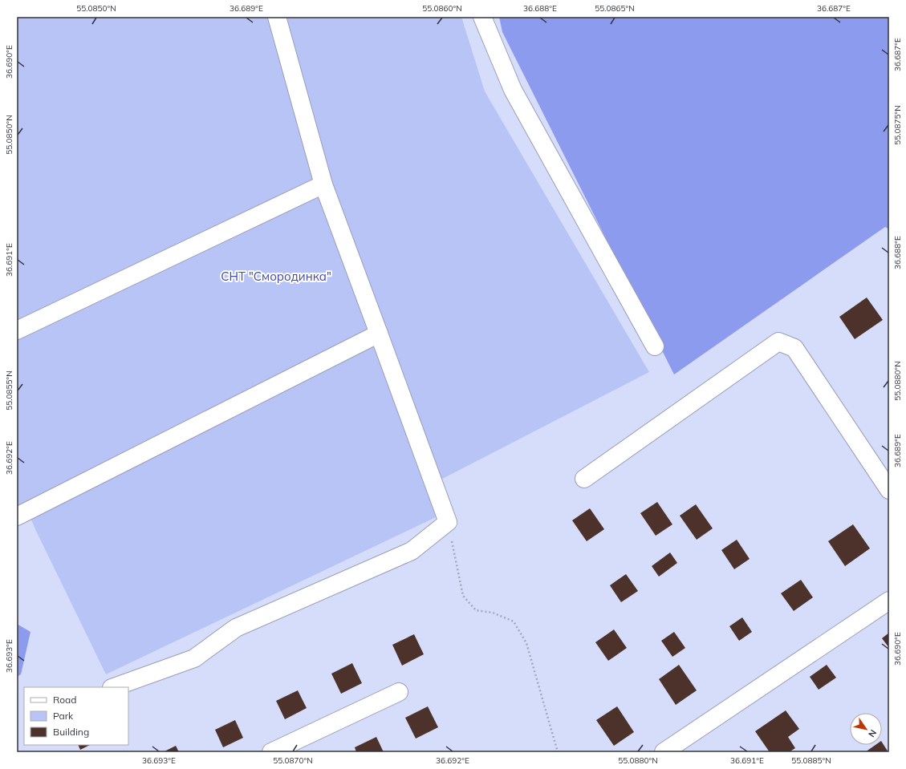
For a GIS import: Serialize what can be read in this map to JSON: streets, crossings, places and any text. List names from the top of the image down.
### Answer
{
  "parks": ["СНТ \"Смородинка\""],
  "legend": ["Road", "Park", "Building"],
  "north": "bottom right",
  "coordinates": [
    "55.0850°N",
    "36.689°E",
    "55.0860°N",
    "36.688°E",
    "55.0865°N",
    "36.687°E",
    "36.690°E",
    "55.0875°N",
    "36.691°E",
    "55.0880°N",
    "55.0855°N",
    "36.692°E",
    "36.693°E",
    "55.0870°N",
    "55.0885°N"
  ]
}
